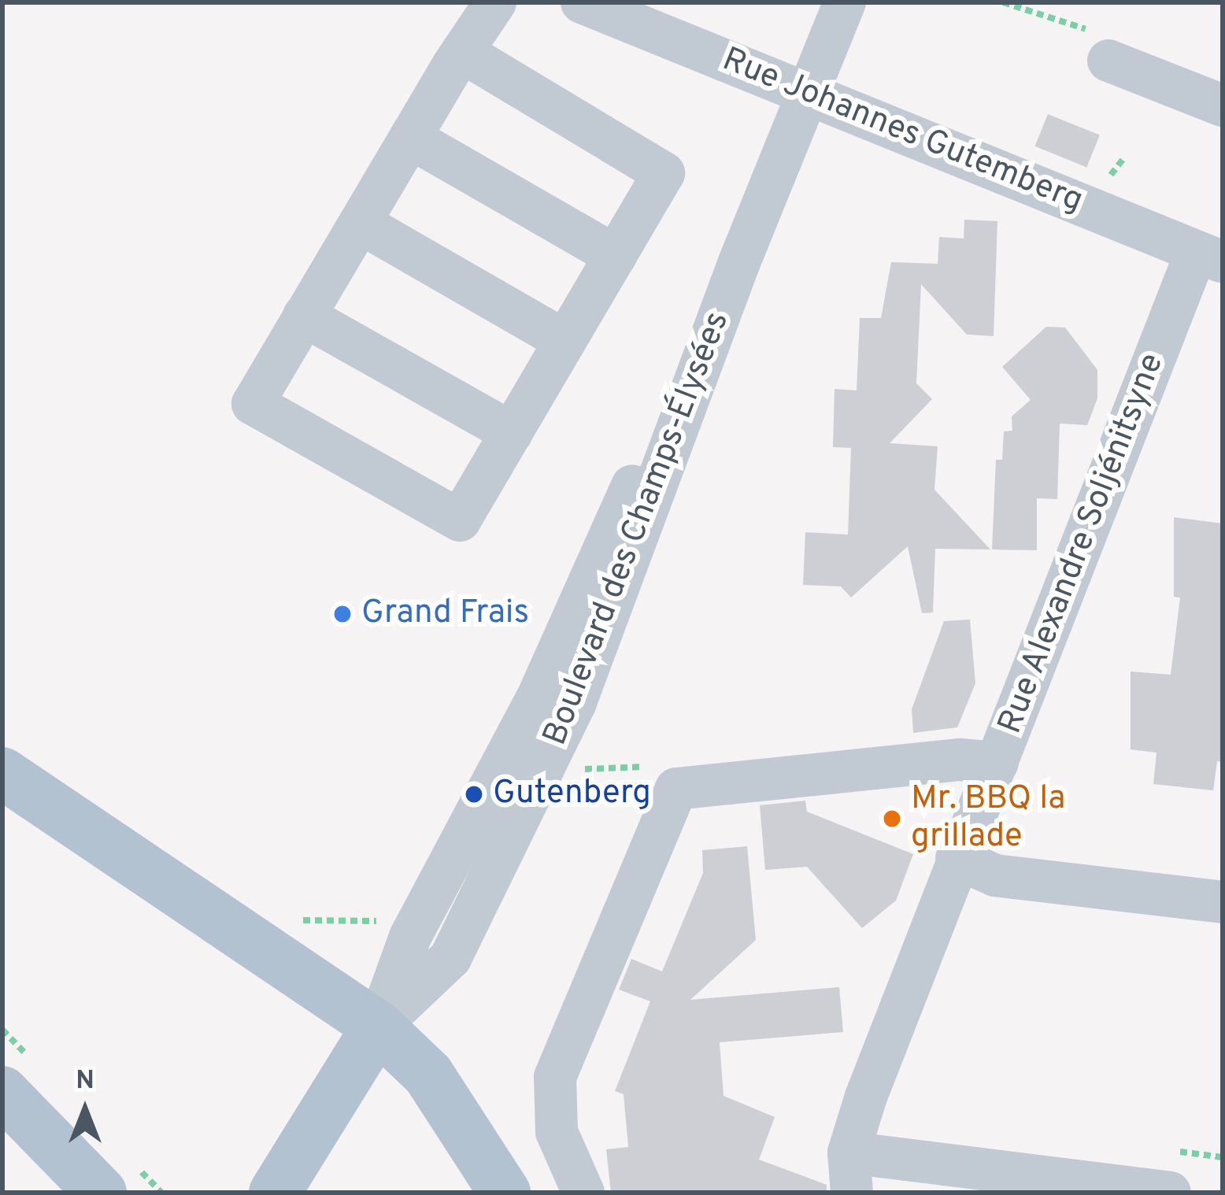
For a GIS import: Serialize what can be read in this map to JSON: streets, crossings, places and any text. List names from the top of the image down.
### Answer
{
  "streets": {
    "main road": ["Boulevard des Champs-Élysées"],
    "street": ["Rue Johannes Gutemberg", "Rue Alexandre Soljénitsyne"]
  },
  "crossings": [
    ["Rue Johannes Gutemberg", "Boulevard des Champs-Élysées"],
    ["Rue Johannes Gutemberg", "Rue Alexandre Soljénitsyne"]
  ],
  "places": ["Grand Frais", "Gutenberg", "Mr. BBQ la grillade"],
  "north": "top"
}
